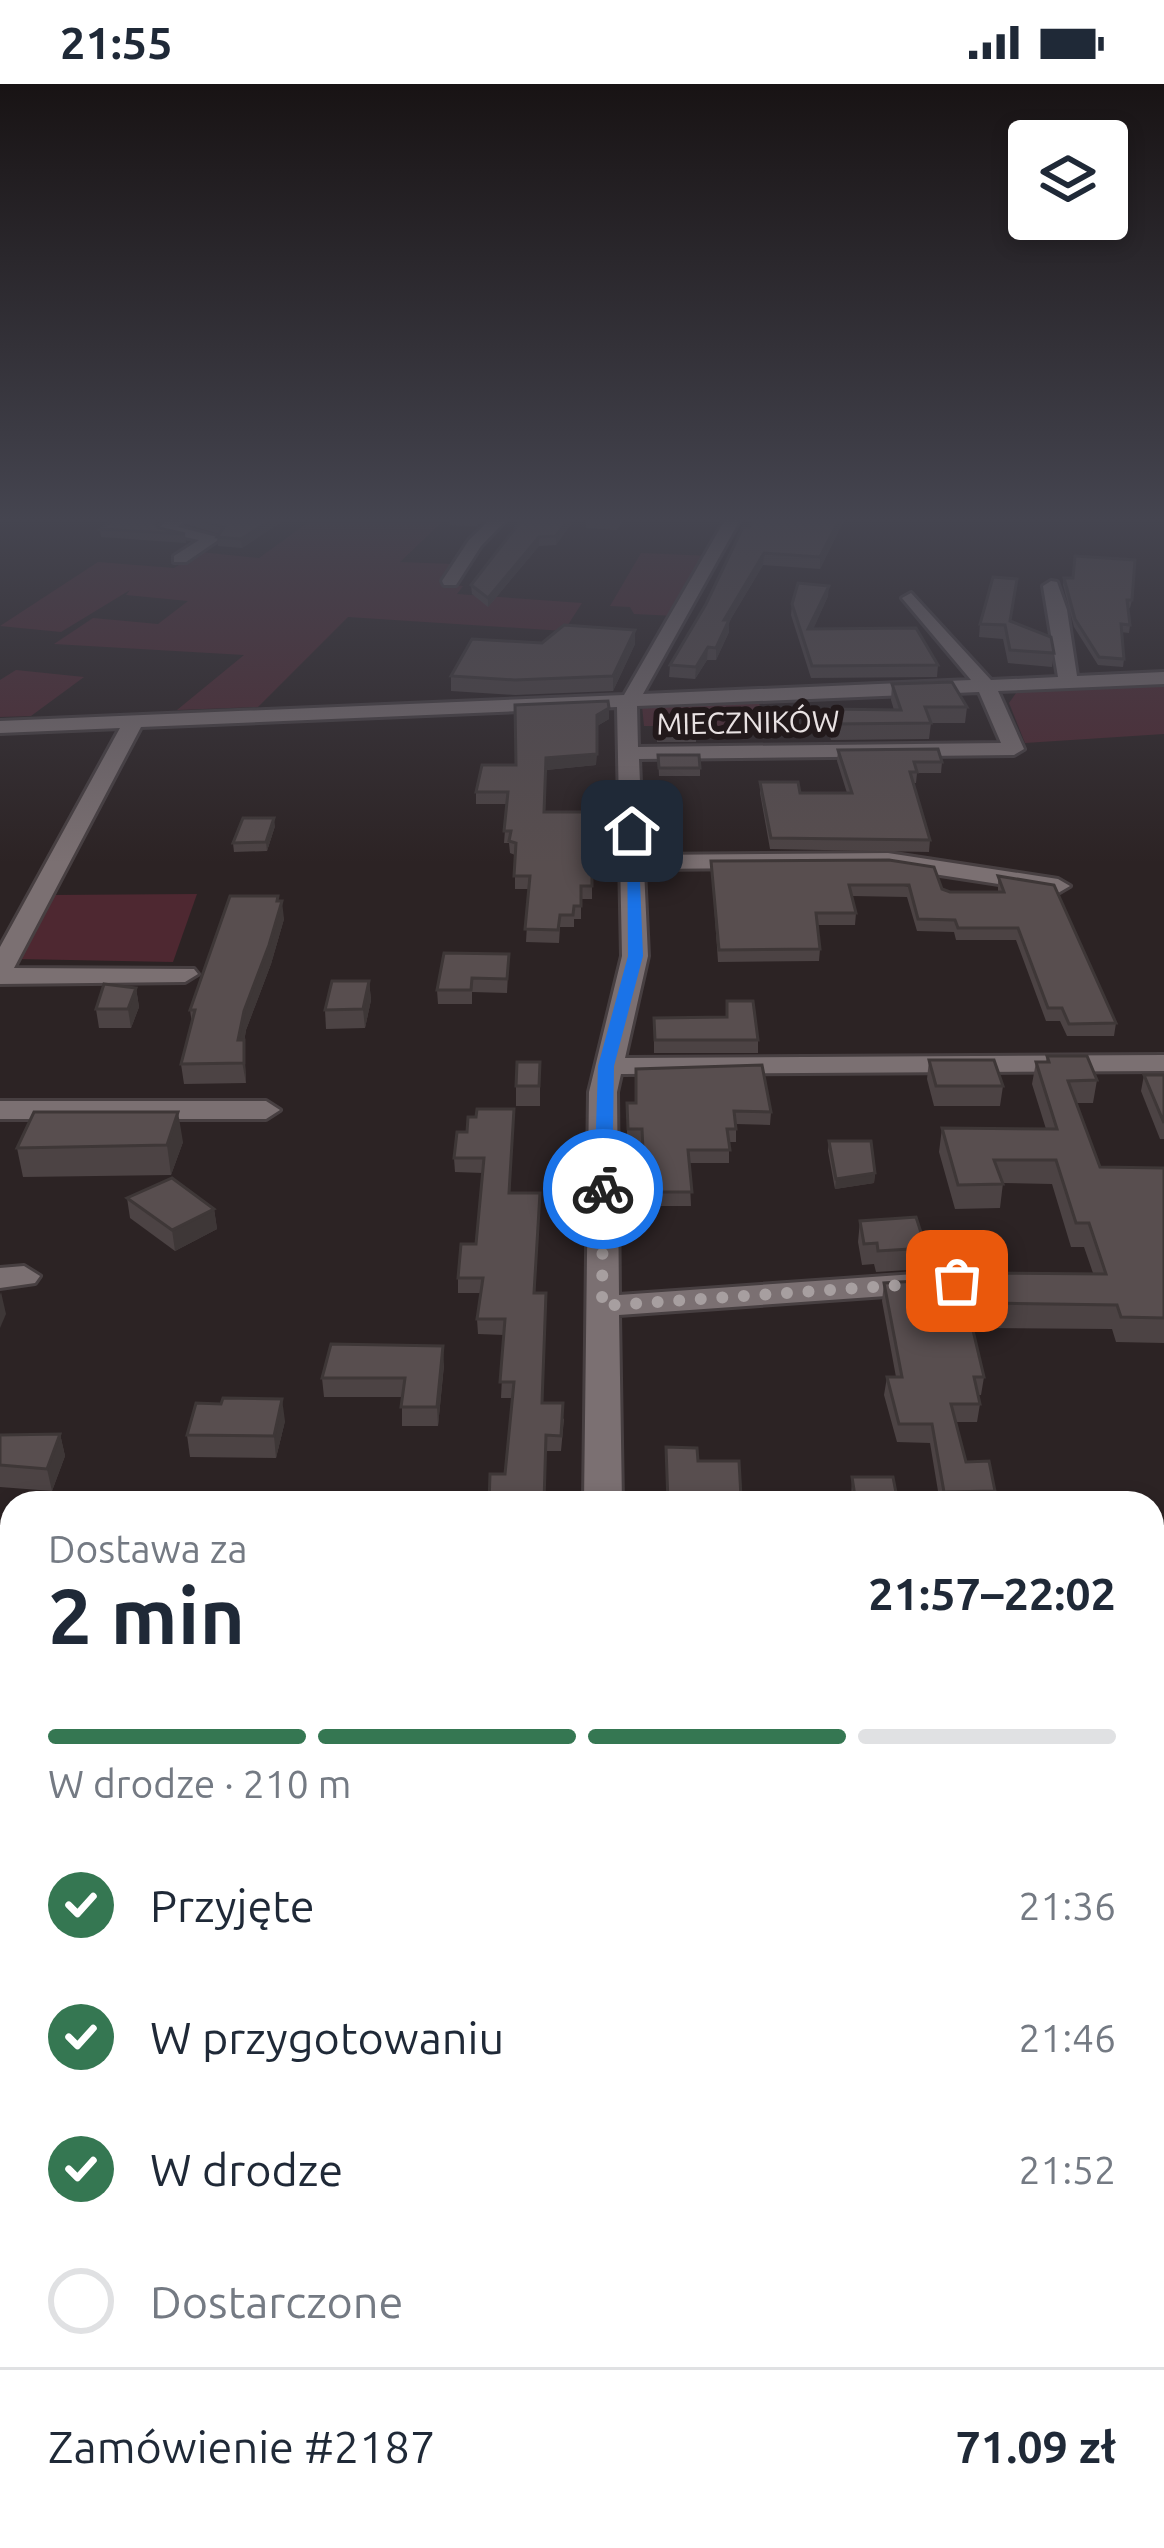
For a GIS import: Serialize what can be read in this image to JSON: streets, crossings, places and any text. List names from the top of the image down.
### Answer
{
  "streets": {
    "street": ["MIECZNIKÓW"]
  },
  "page": {
    "status": "21:55",
    "heading": ["2 min", "Dostawa za", "21:57–22:02"],
    "panel": ["Zamówienie #2187", "71.09 zł"],
    "bar": "W drodze · 210 m",
    "list": [
      ["Przyjęte", "21:36"],
      ["W przygotowaniu", "21:46"],
      ["W drodze", "21:52"],
      "Dostarczone"
    ]
  }
}
